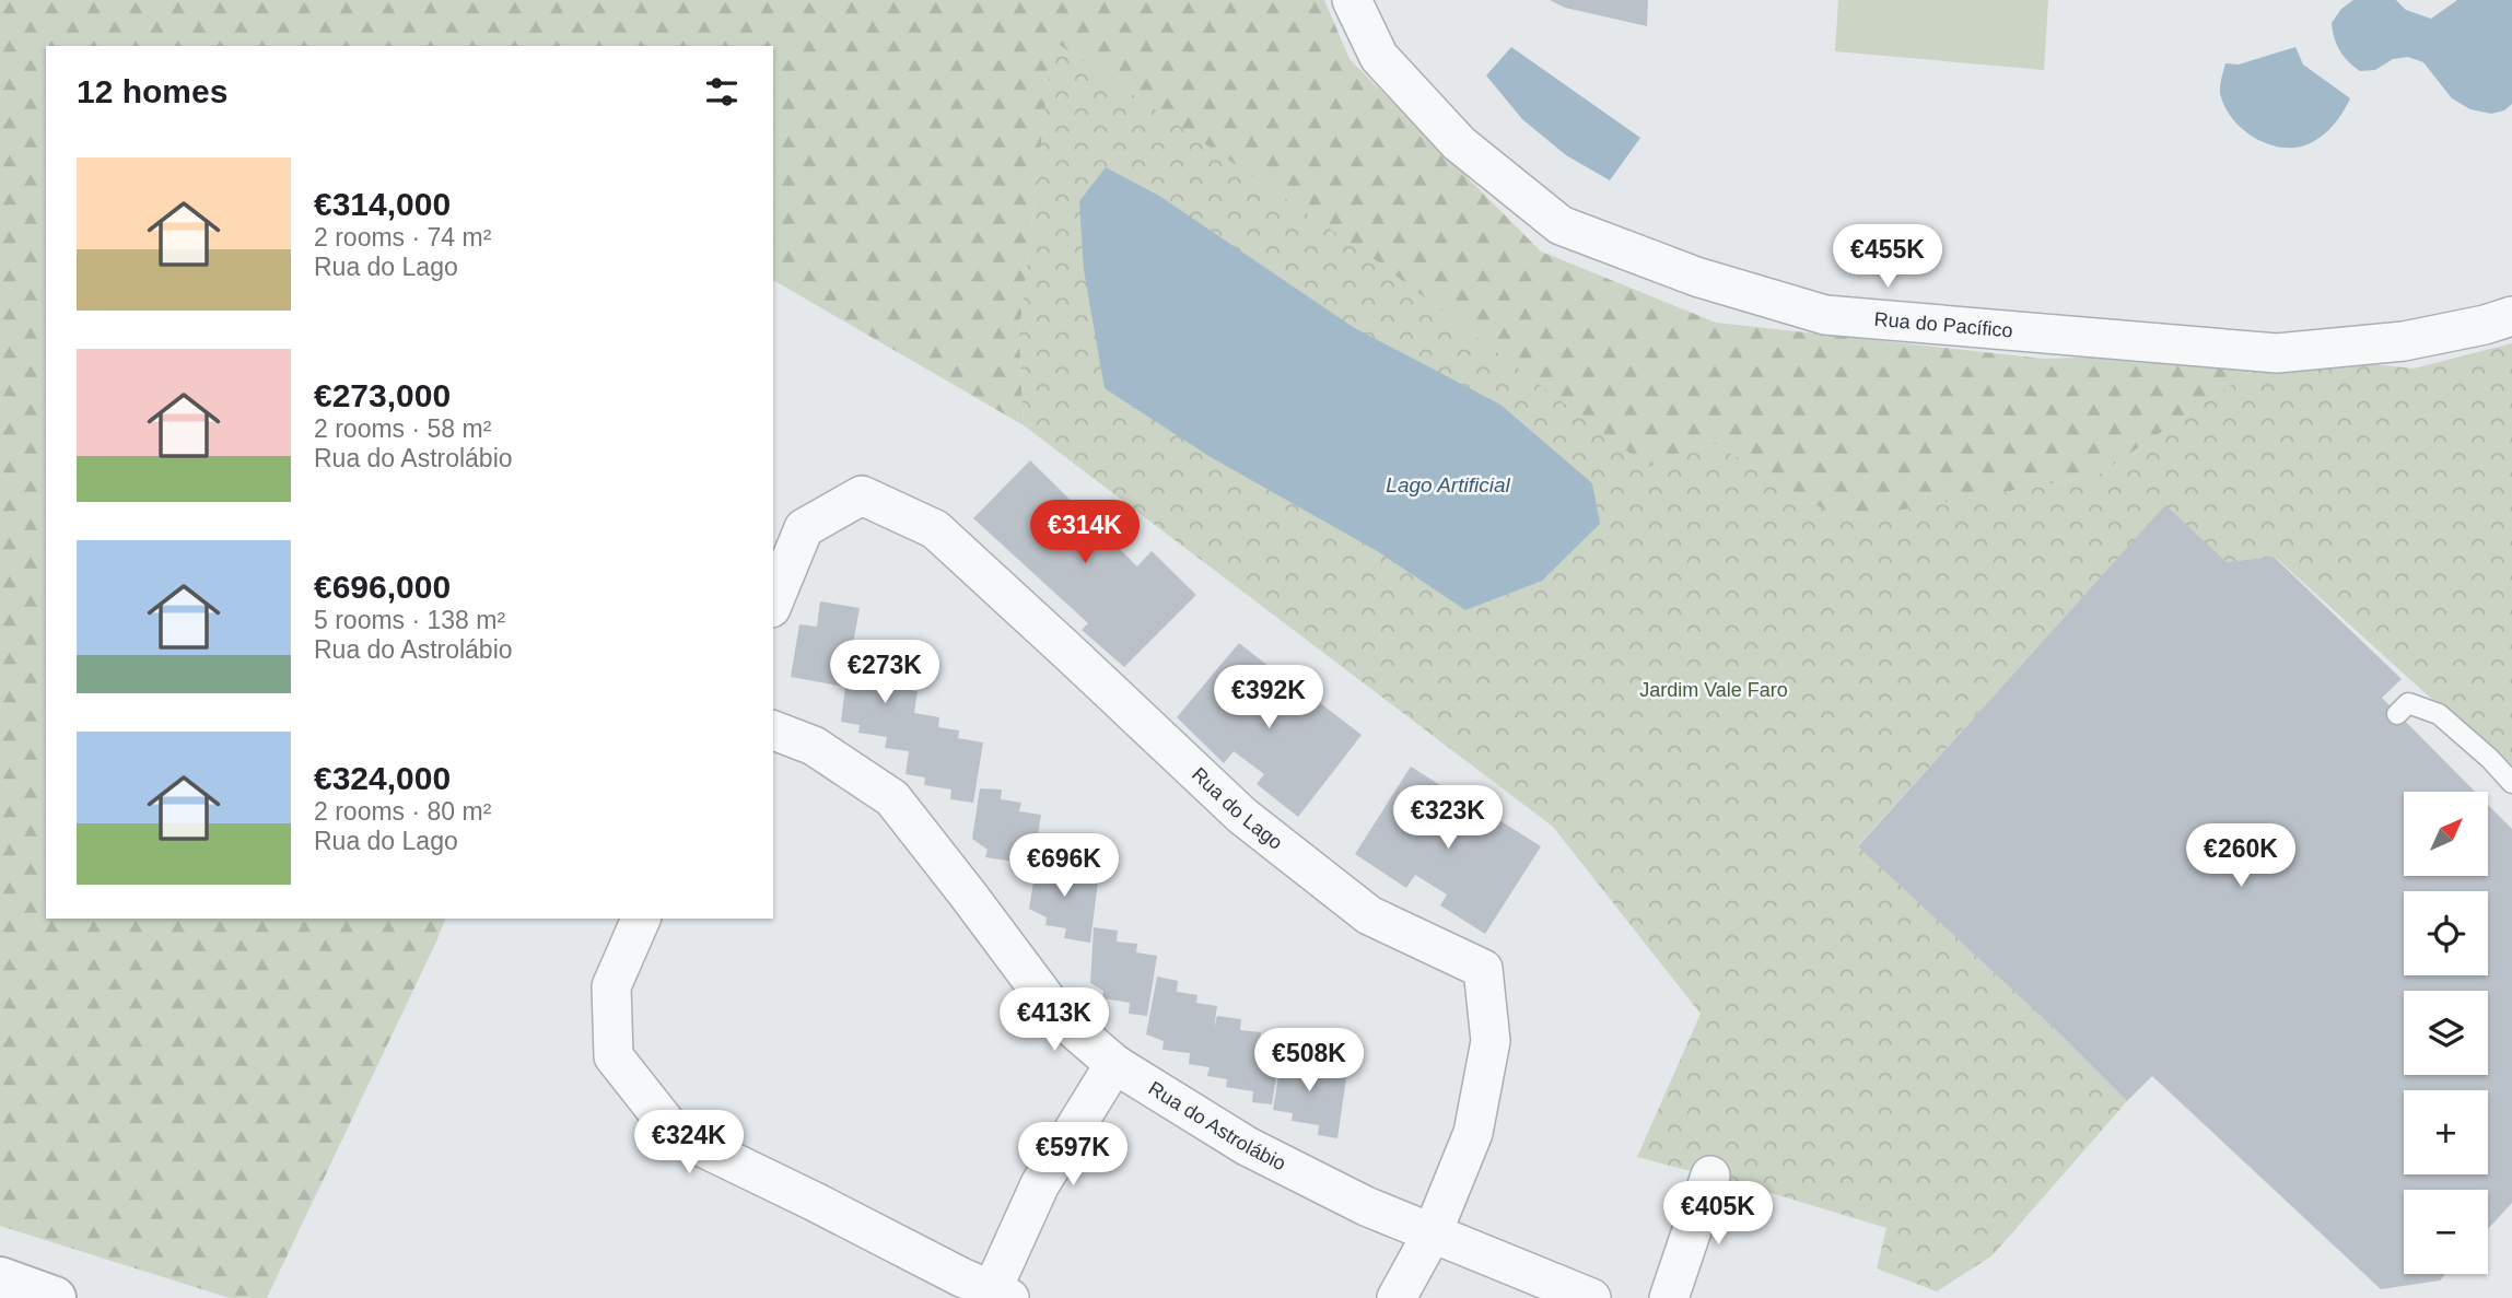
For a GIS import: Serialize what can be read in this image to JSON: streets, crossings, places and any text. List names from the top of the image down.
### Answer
{
  "streets": {
    "street": ["Rua do Pacífico", "Rua do Lago", "Rua do Astrolábio"]
  },
  "crossings": [
    ["Rua do Lago", "Rua do Astrolábio"]
  ],
  "water": ["Lago Artificial"],
  "parks": ["Jardim Vale Faro"],
  "north": "top right",
  "page": {
    "heading": "12 homes",
    "list": [
      {
        "name": "€314,000",
        "note": "2 rooms · 74 m² · Rua do Lago"
      },
      {
        "name": "€273,000",
        "note": "2 rooms · 58 m² · Rua do Astrolábio"
      },
      {
        "name": "€696,000",
        "note": "5 rooms · 138 m² · Rua do Astrolábio"
      },
      {
        "name": "€324,000",
        "note": "2 rooms · 80 m² · Rua do Lago"
      }
    ],
    "price": [
      "€455K",
      "€314K",
      "€273K",
      "€392K",
      "€323K",
      "€260K",
      "€696K",
      "€413K",
      "€508K",
      "€324K",
      "€597K",
      "€405K"
    ],
    "map_buttons": ["+", "−"]
  }
}
